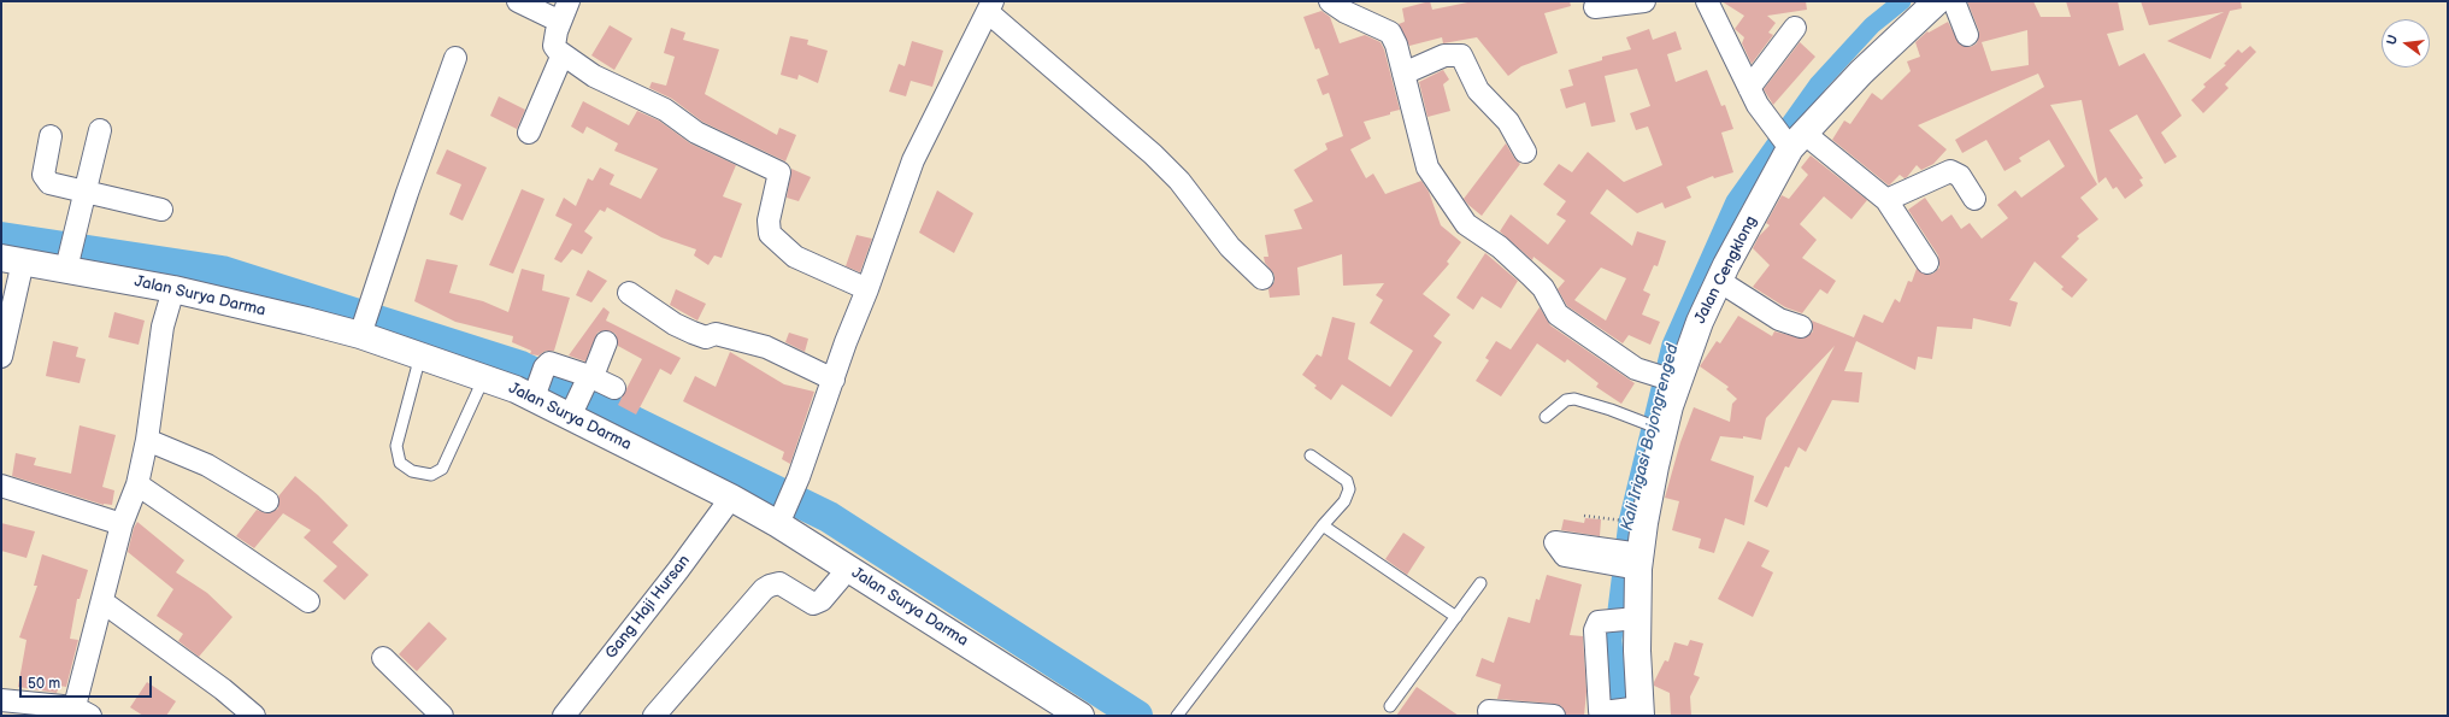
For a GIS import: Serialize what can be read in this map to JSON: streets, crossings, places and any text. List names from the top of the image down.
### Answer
{
  "streets": {
    "main road": ["Jalan Cengklong", "Jalan Surya Darma"],
    "street": ["Gang Haji Hursan"]
  },
  "crossings": [
    ["Jalan Surya Darma", "Gang Haji Hursan"]
  ],
  "water": ["Kali Irigasi Bojongrenged"],
  "scale_bar": "50 m",
  "north": "left"
}
